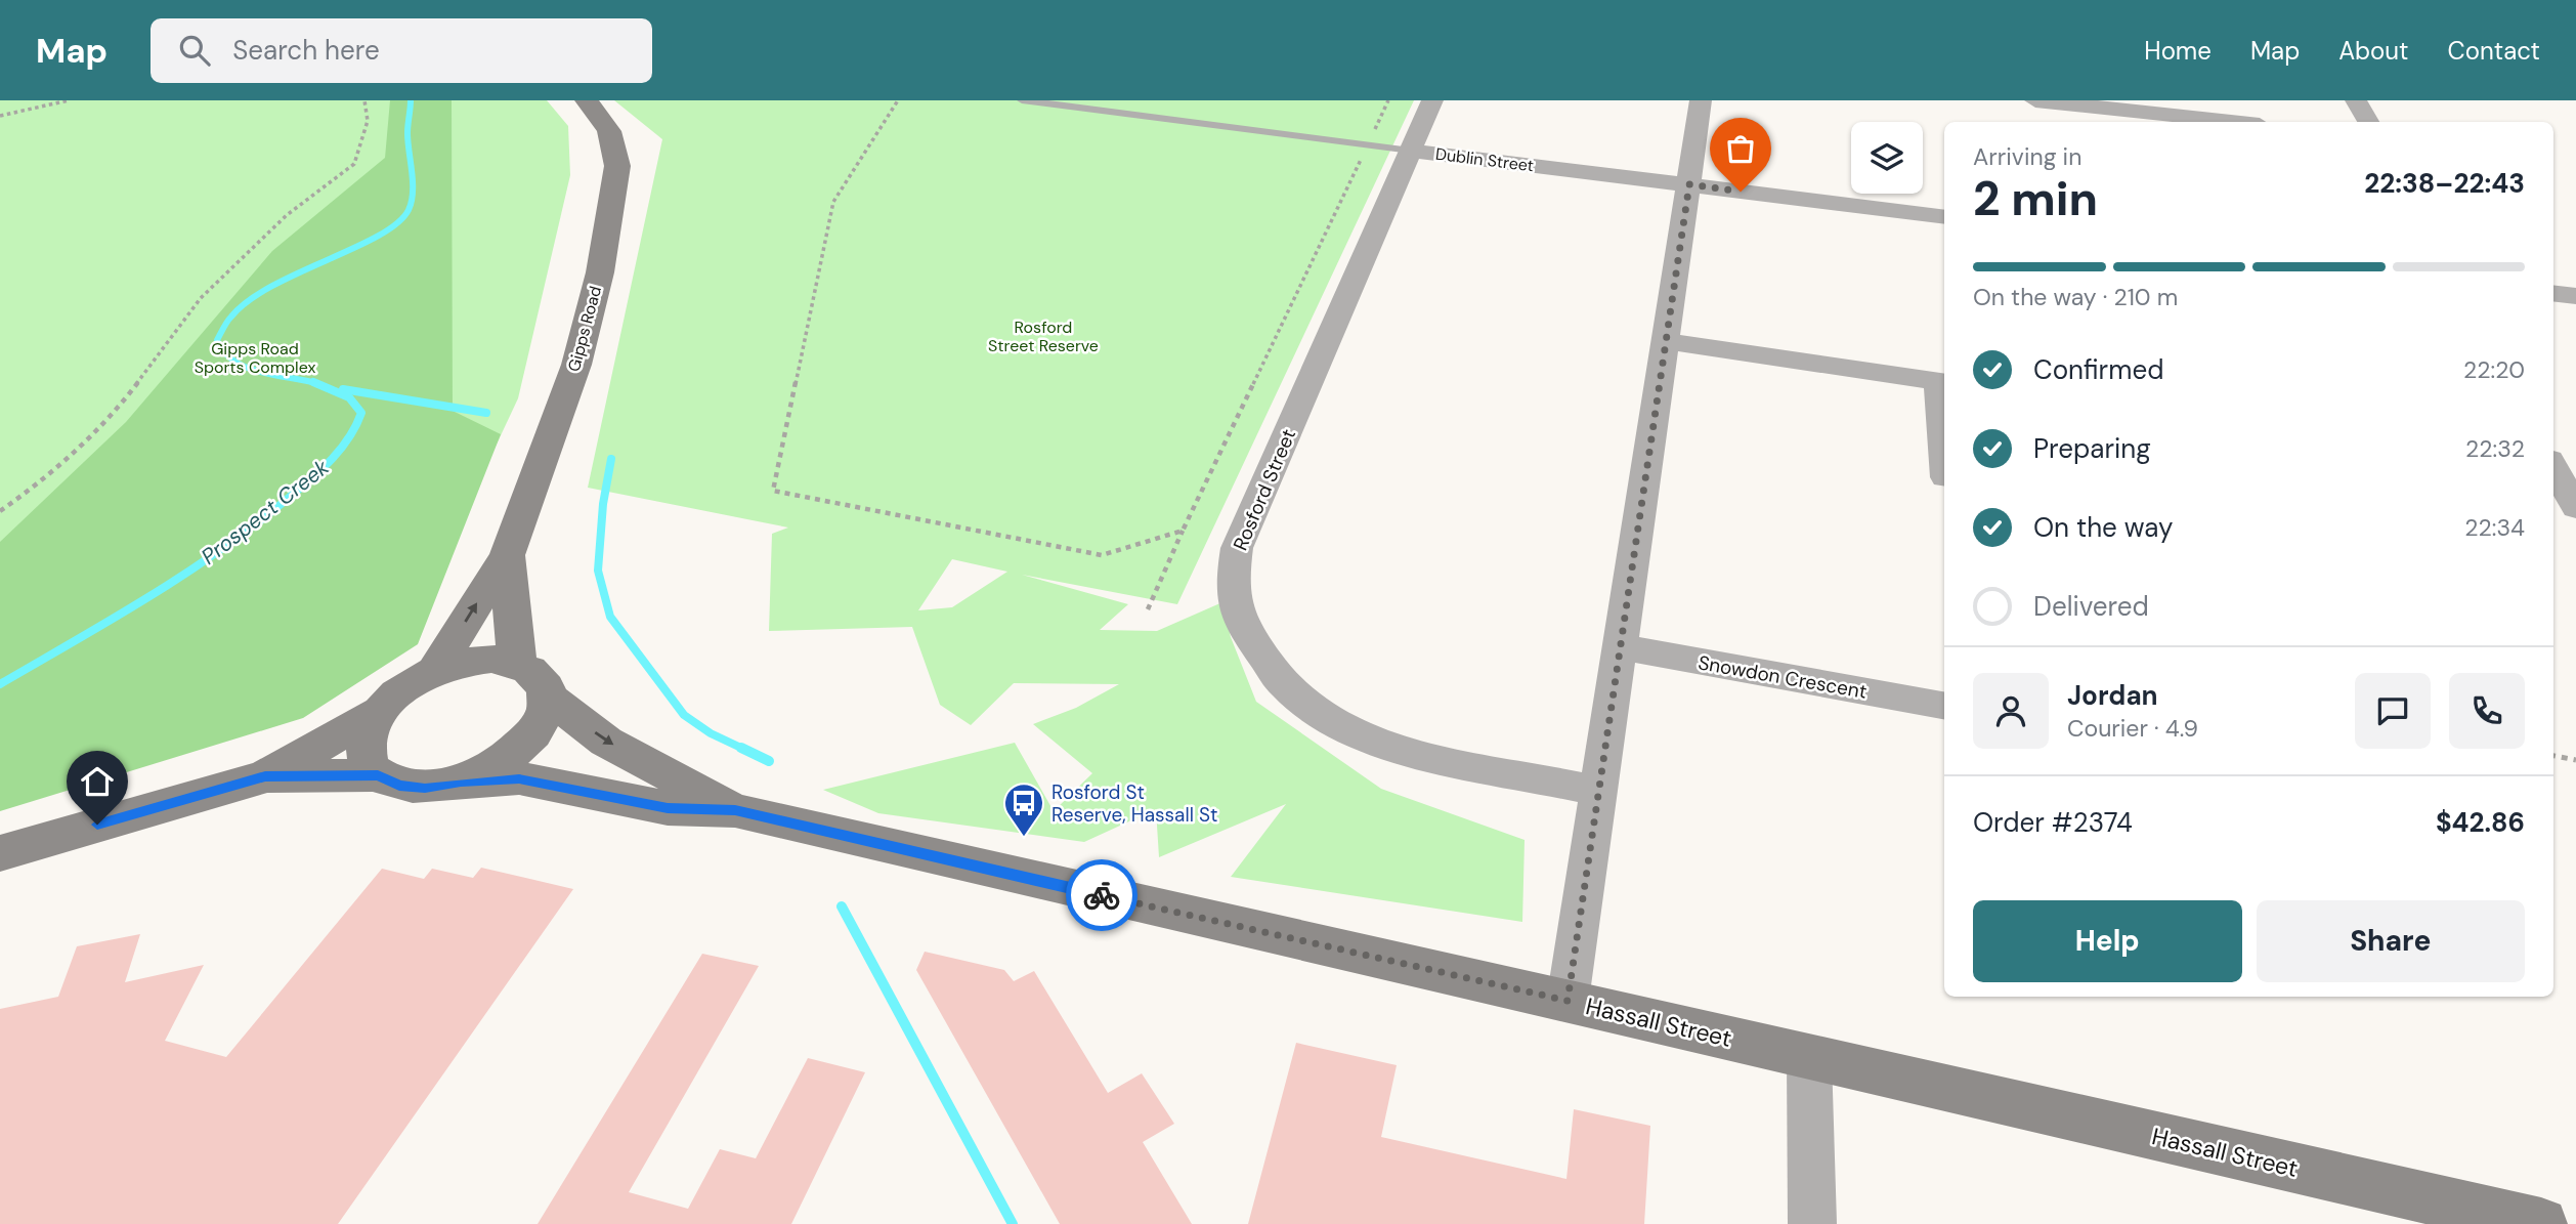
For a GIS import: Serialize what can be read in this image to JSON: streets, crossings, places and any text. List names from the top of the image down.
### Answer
{
  "streets": {
    "main road": ["Gipps Road", "Hassall Street"],
    "street": ["Dublin Street", "Rosford Street", "Snowdon Crescent"]
  },
  "crossings": [
    ["Dublin Street", "Rosford Street"],
    ["Gipps Road", "Hassall Street"]
  ],
  "water": ["Prospect Creek"],
  "parks": ["Rosford Street Reserve", "Gipps Road Sports Complex"],
  "places": {
    "bus stop": ["Rosford St Reserve, Hassall St"]
  },
  "page": {
    "header": "Map",
    "search": "Search here",
    "nav": [
      "Home",
      "Map",
      "About",
      "Contact"
    ],
    "heading": ["2 min", "Arriving in", "22:38–22:43"],
    "panel": [
      "Jordan",
      "Courier · 4.9",
      "Order #2374",
      "$42.86"
    ],
    "bar": "On the way · 210 m",
    "list": [
      ["Confirmed", "22:20"],
      ["Preparing", "22:32"],
      ["On the way", "22:34"],
      "Delivered"
    ],
    "buttons": ["Help", "Share"]
  }
}
